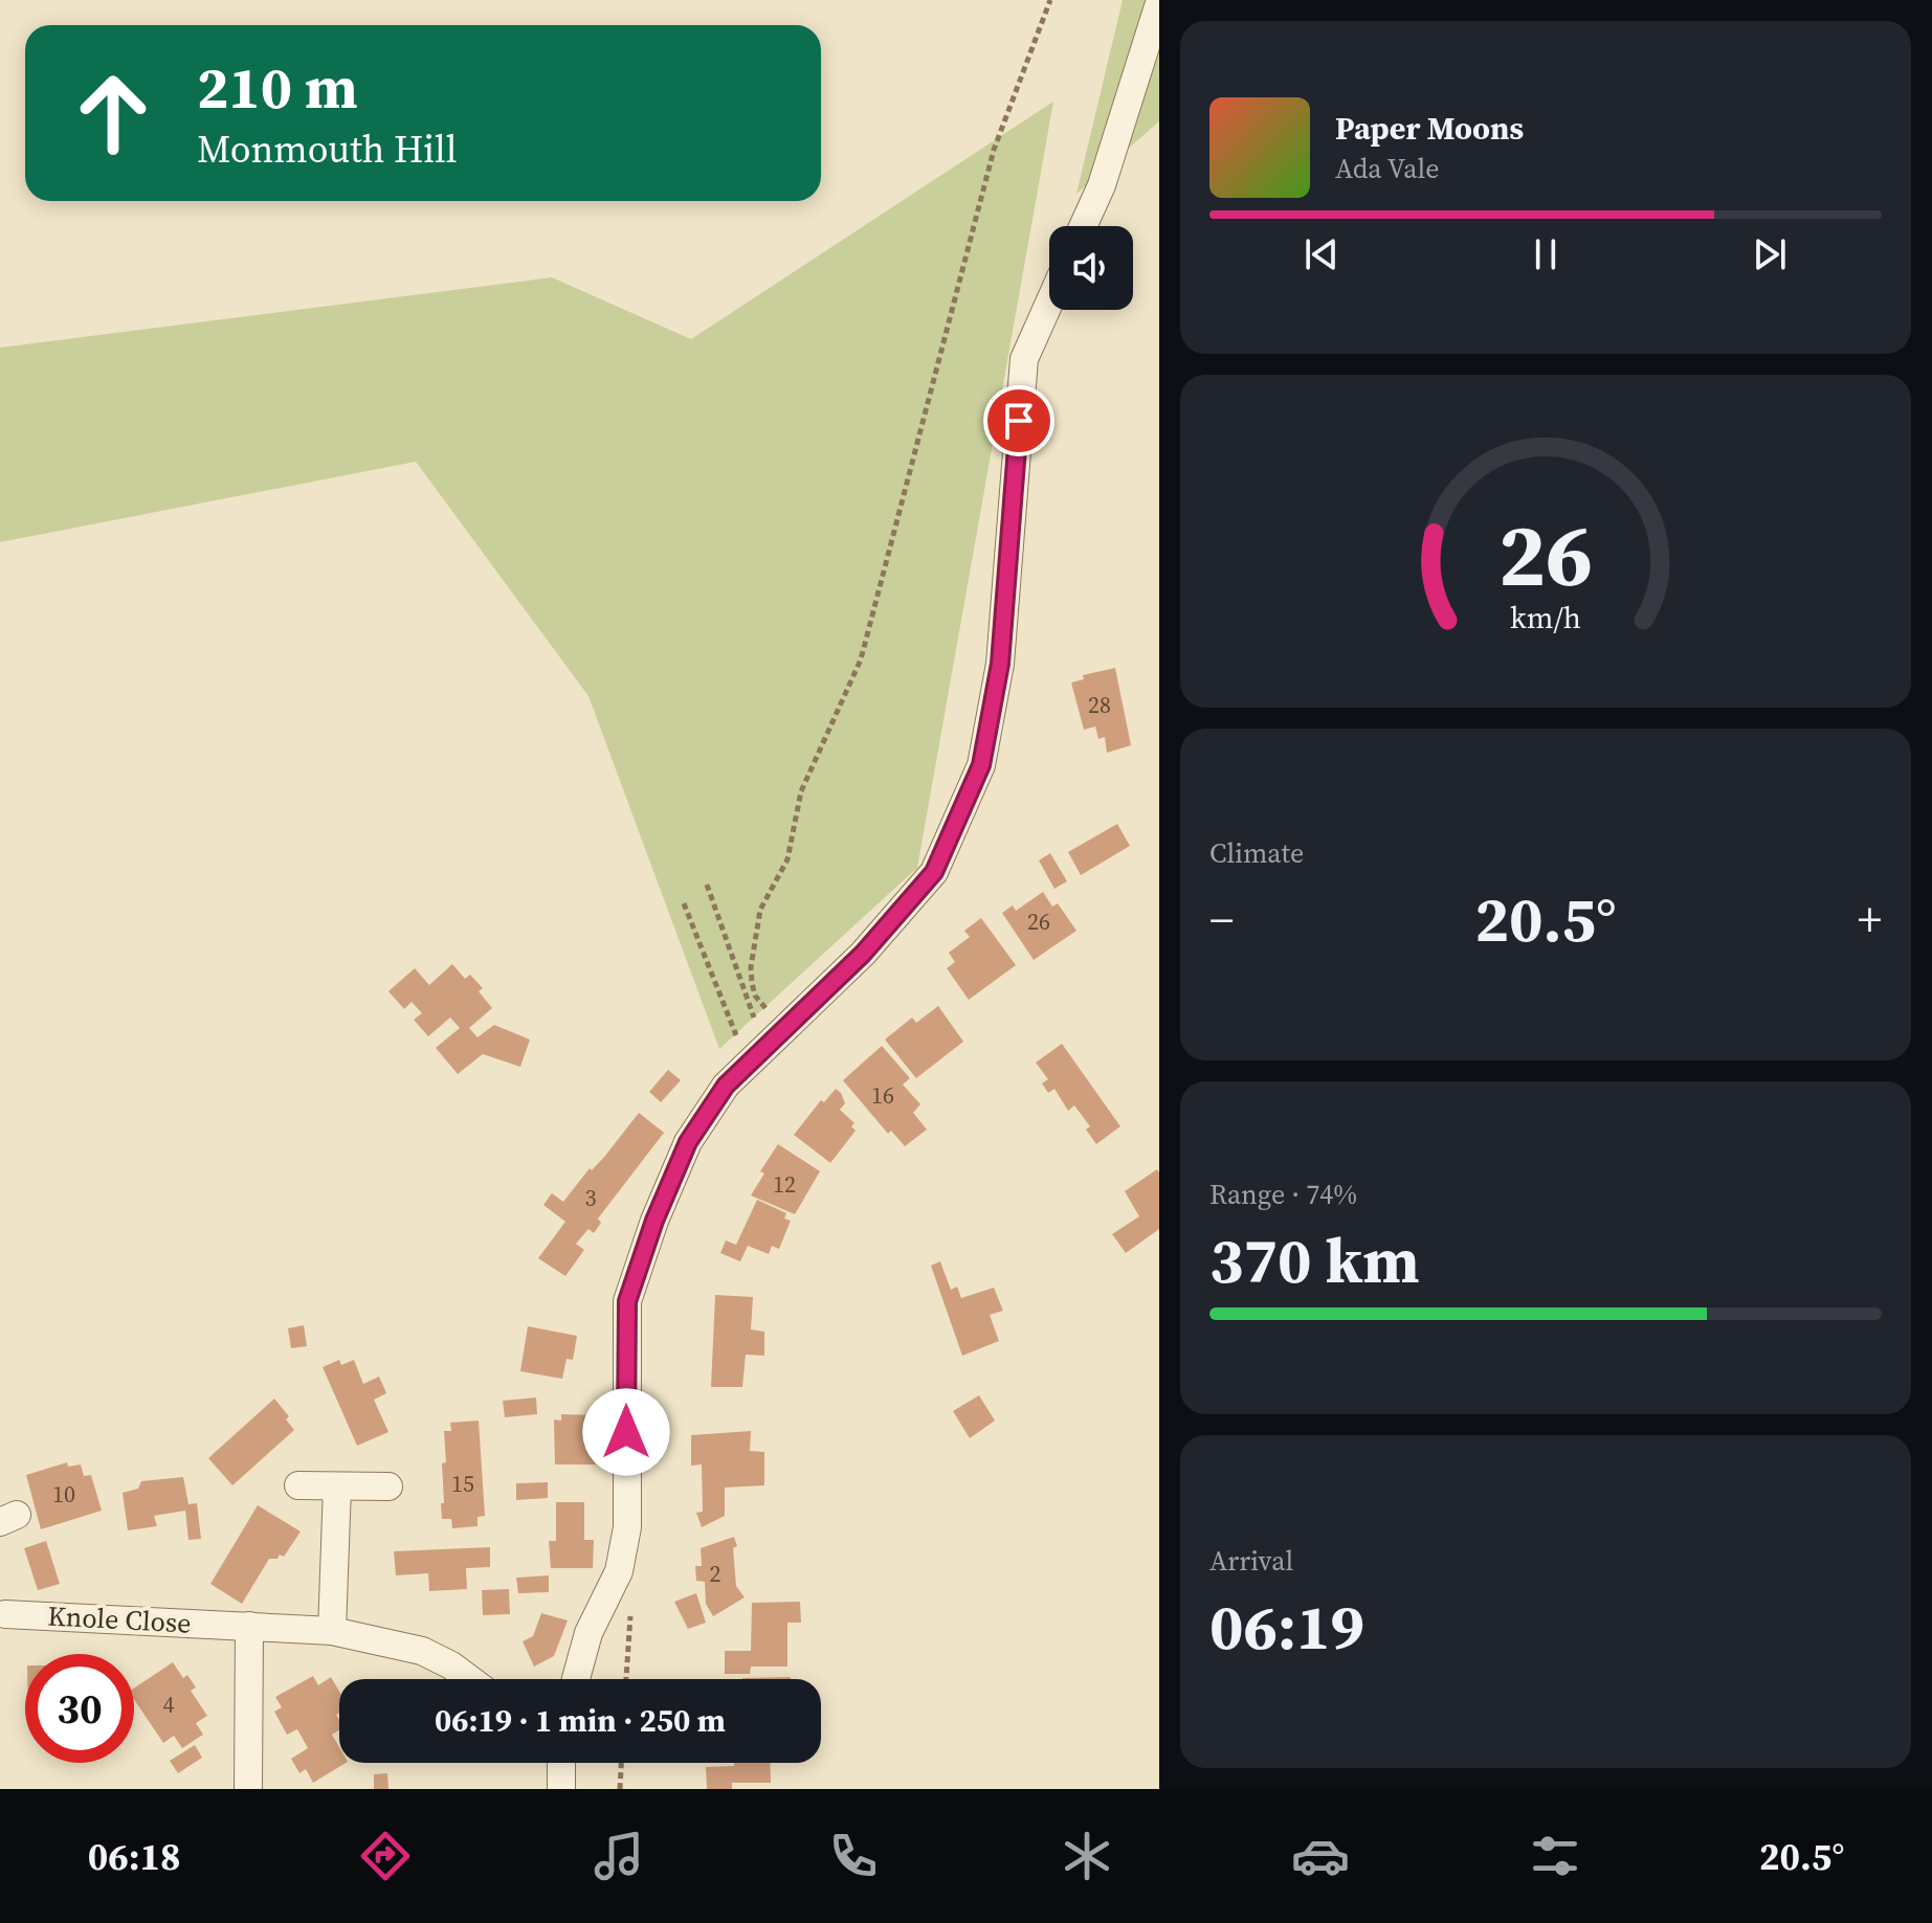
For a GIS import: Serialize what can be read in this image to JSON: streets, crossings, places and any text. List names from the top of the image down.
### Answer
{
  "streets": {
    "street": ["Knole Close"]
  },
  "house_numbers": [
    "28",
    "26",
    "16",
    "12",
    "3",
    "15",
    "10",
    "2",
    "4"
  ],
  "page": {
    "turn": ["210 m", "Monmouth Hill"],
    "song": ["Paper Moons", "Ada Vale"],
    "tile": [
      "Climate",
      ["Range · 74%", "370 km"],
      ["Arrival", "06:19"]
    ],
    "heat": ["−", "20.5°", "+"],
    "limit": "30",
    "trip": "06:19 · 1 min · 250 m",
    "tabs": ["06:18", "20.5°"],
    "gauge": ["26", "km/h"]
  }
}
